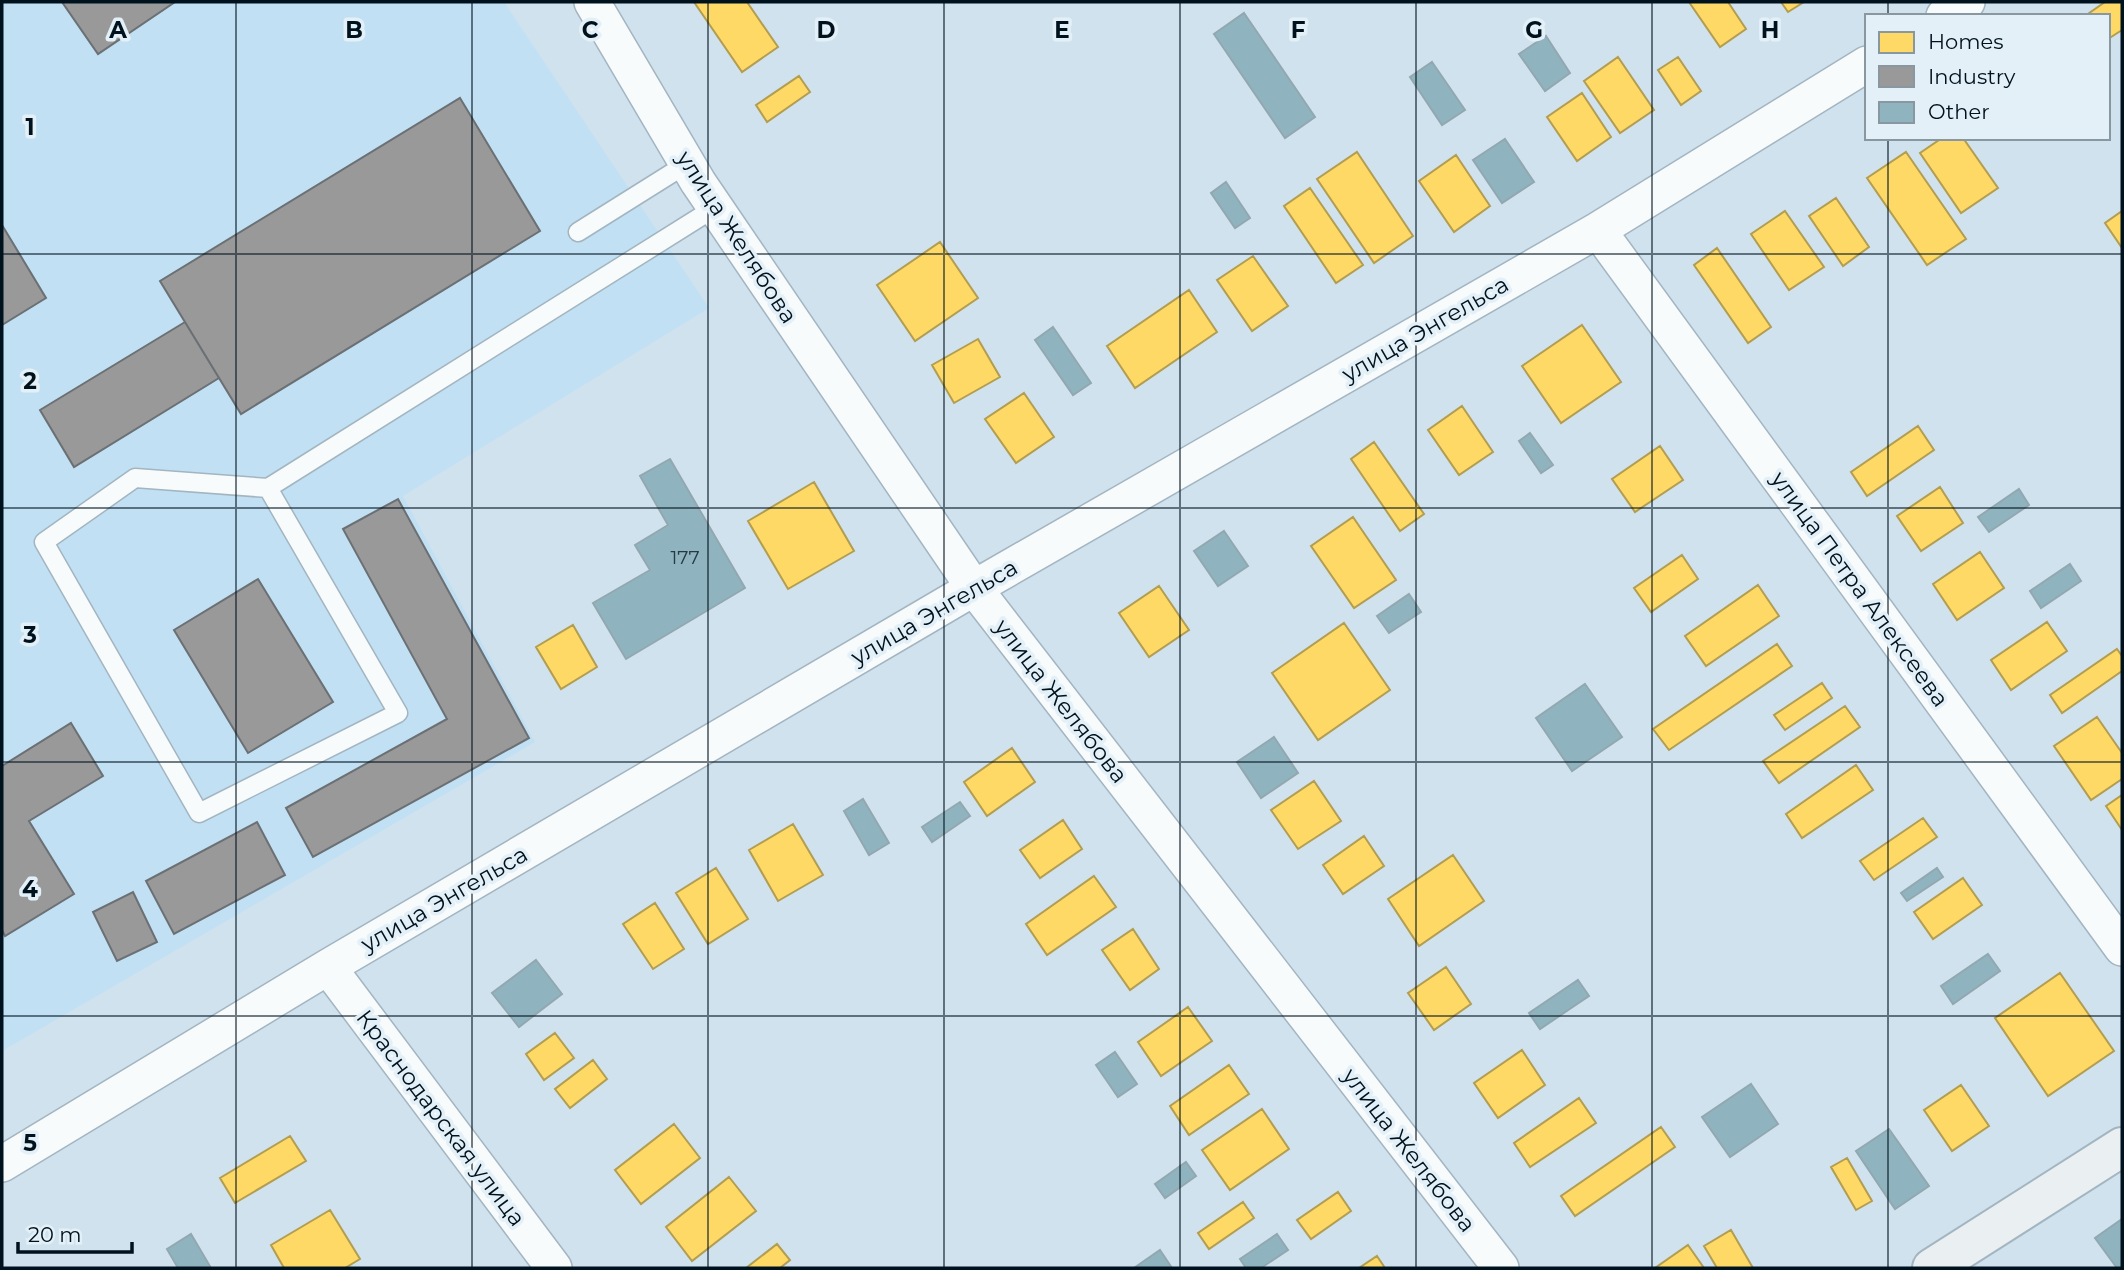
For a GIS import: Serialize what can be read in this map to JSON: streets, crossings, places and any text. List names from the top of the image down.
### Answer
{
  "streets": {
    "street": [
      "улица Желябова",
      "улица Энгельса",
      "улица Петра Алексеева",
      "Краснодарская улица"
    ]
  },
  "crossings": [
    ["улица Желябова", "улица Энгельса"],
    ["улица Энгельса", "улица Петра Алексеева"],
    ["улица Энгельса", "Краснодарская улица"]
  ],
  "house_numbers": ["177"],
  "legend": ["Homes", "Industry", "Other"],
  "scale_bar": "20 m",
  "grid": {
    "columns": [
      "A",
      "B",
      "C",
      "D",
      "E",
      "F",
      "G",
      "H"
    ],
    "rows": [
      "1",
      "2",
      "3",
      "4",
      "5"
    ]
  }
}
